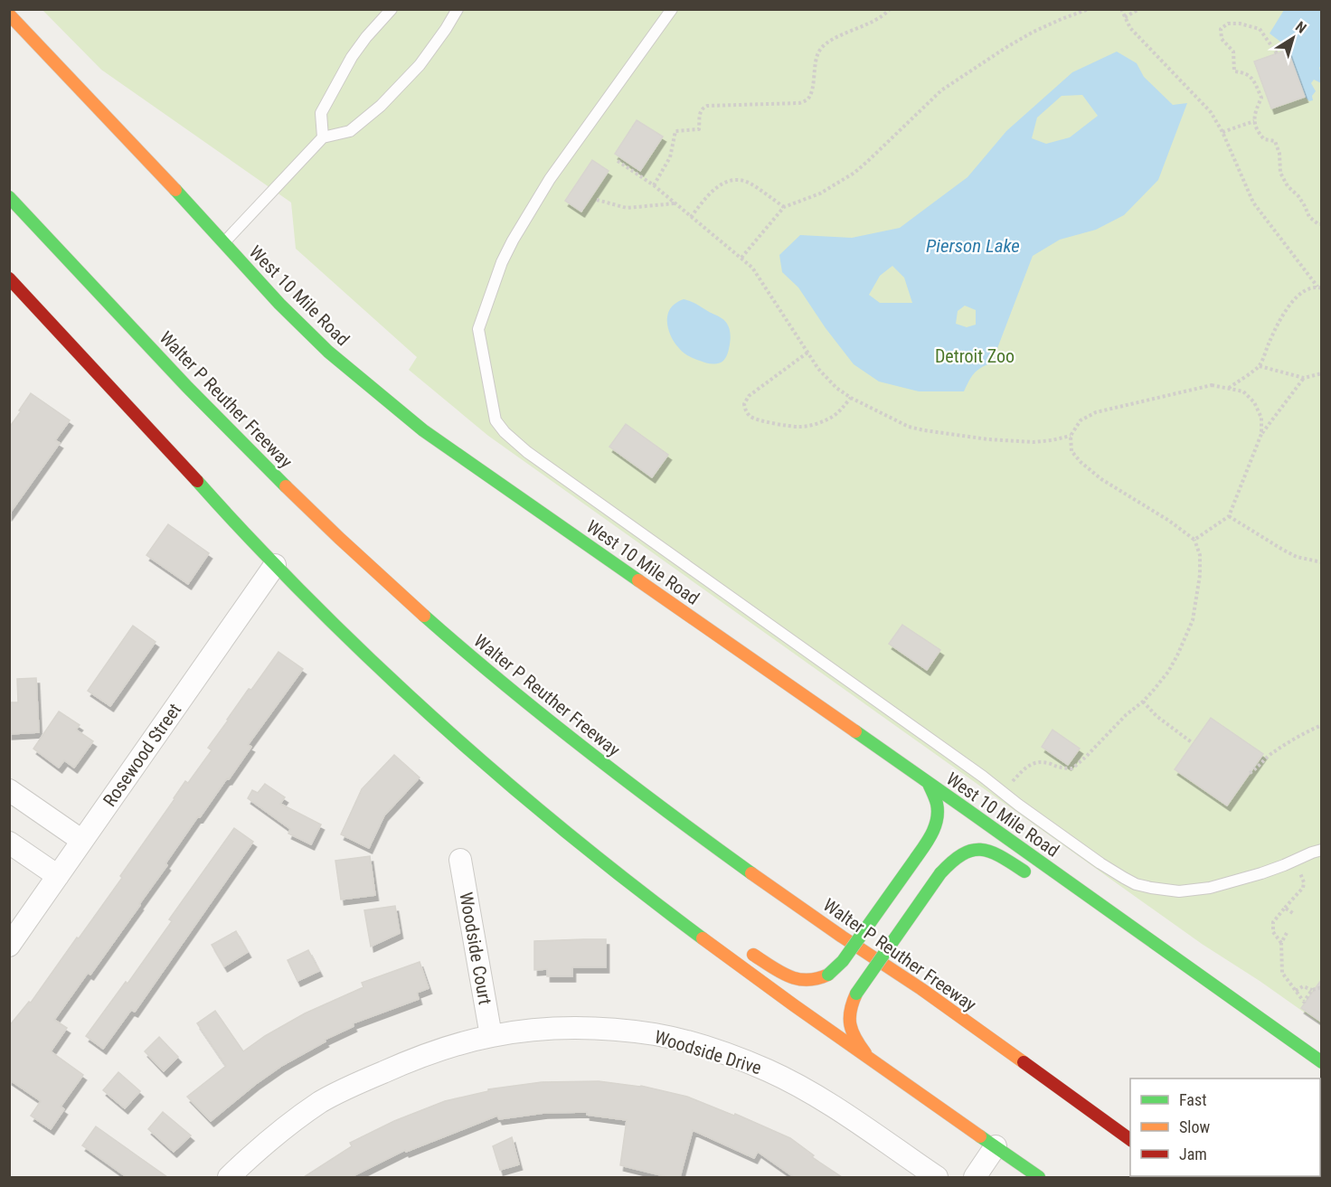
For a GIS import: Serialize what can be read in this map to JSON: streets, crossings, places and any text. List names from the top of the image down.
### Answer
{
  "streets": {
    "main road": ["West 10 Mile Road", "Walter P Reuther Freeway"],
    "street": ["Rosewood Street", "Woodside Court", "Woodside Drive"]
  },
  "crossings": [
    ["Woodside Court", "Woodside Drive"]
  ],
  "water": ["Pierson Lake"],
  "parks": ["Detroit Zoo"],
  "legend": ["Fast", "Slow", "Jam"],
  "north": "top right"
}
